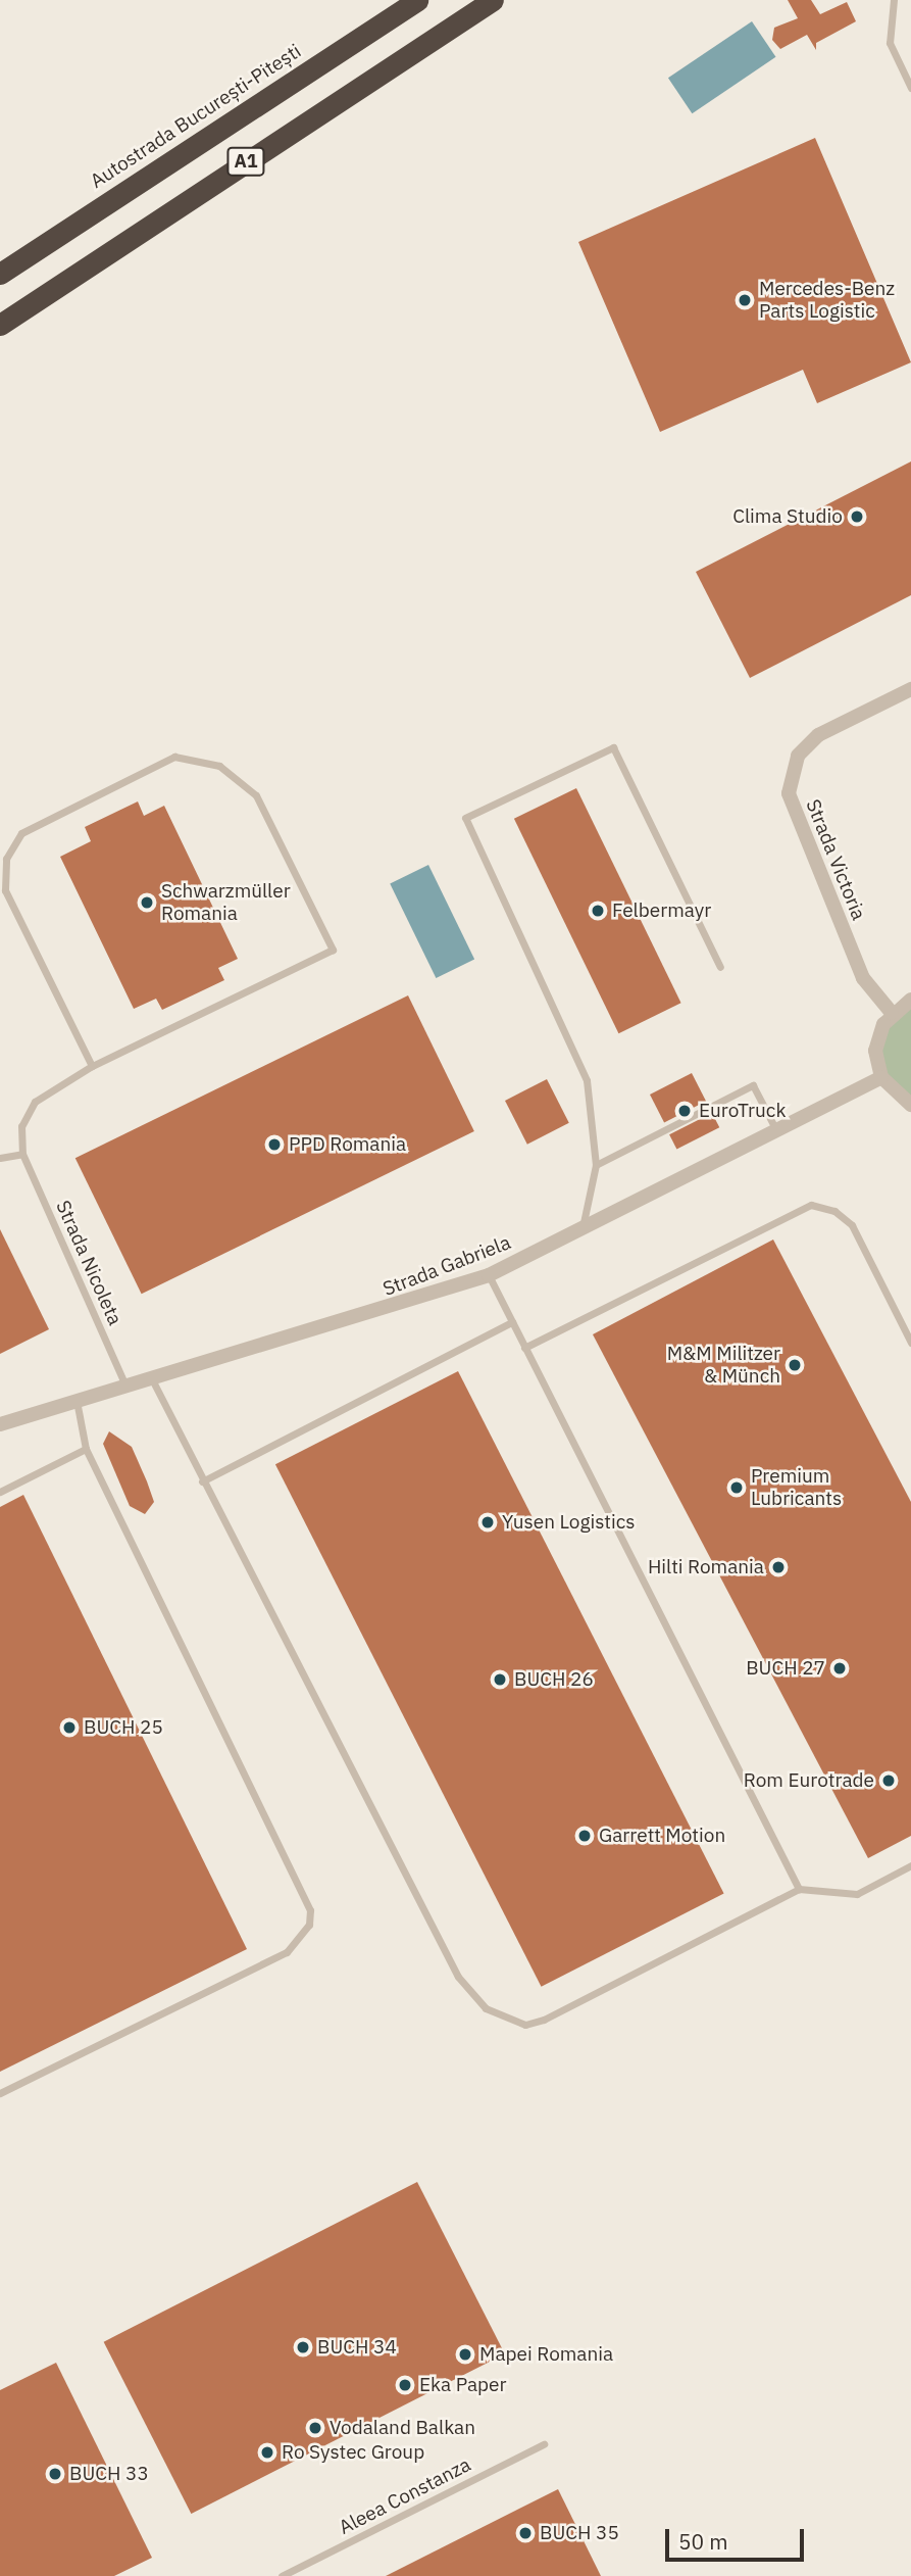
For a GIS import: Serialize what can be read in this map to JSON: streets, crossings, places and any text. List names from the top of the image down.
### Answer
{
  "streets": {
    "highway": ["Autostrada București-Pitești", "A1"],
    "street": ["Strada Victoria", "Strada Gabriela"],
    "lane": ["Strada Nicoleta", "Aleea Constanza"]
  },
  "crossings": [
    ["Strada Nicoleta", "Strada Gabriela"]
  ],
  "places": [
    "Mercedes-Benz Parts Logistic",
    "Clima Studio",
    "Schwarzmüller Romania",
    "Felbermayr",
    "EuroTruck",
    "PPD Romania",
    "M&M Militzer & Münch",
    "Premium Lubricants",
    "Yusen Logistics",
    "Hilti Romania",
    "BUCH 27",
    "BUCH 26",
    "BUCH 25",
    "Rom Eurotrade",
    "Garrett Motion",
    "BUCH 34",
    "Mapei Romania",
    "Eka Paper",
    "Vodaland Balkan",
    "Ro Systec Group",
    "BUCH 33",
    "BUCH 35"
  ],
  "scale_bar": "50 m"
}
